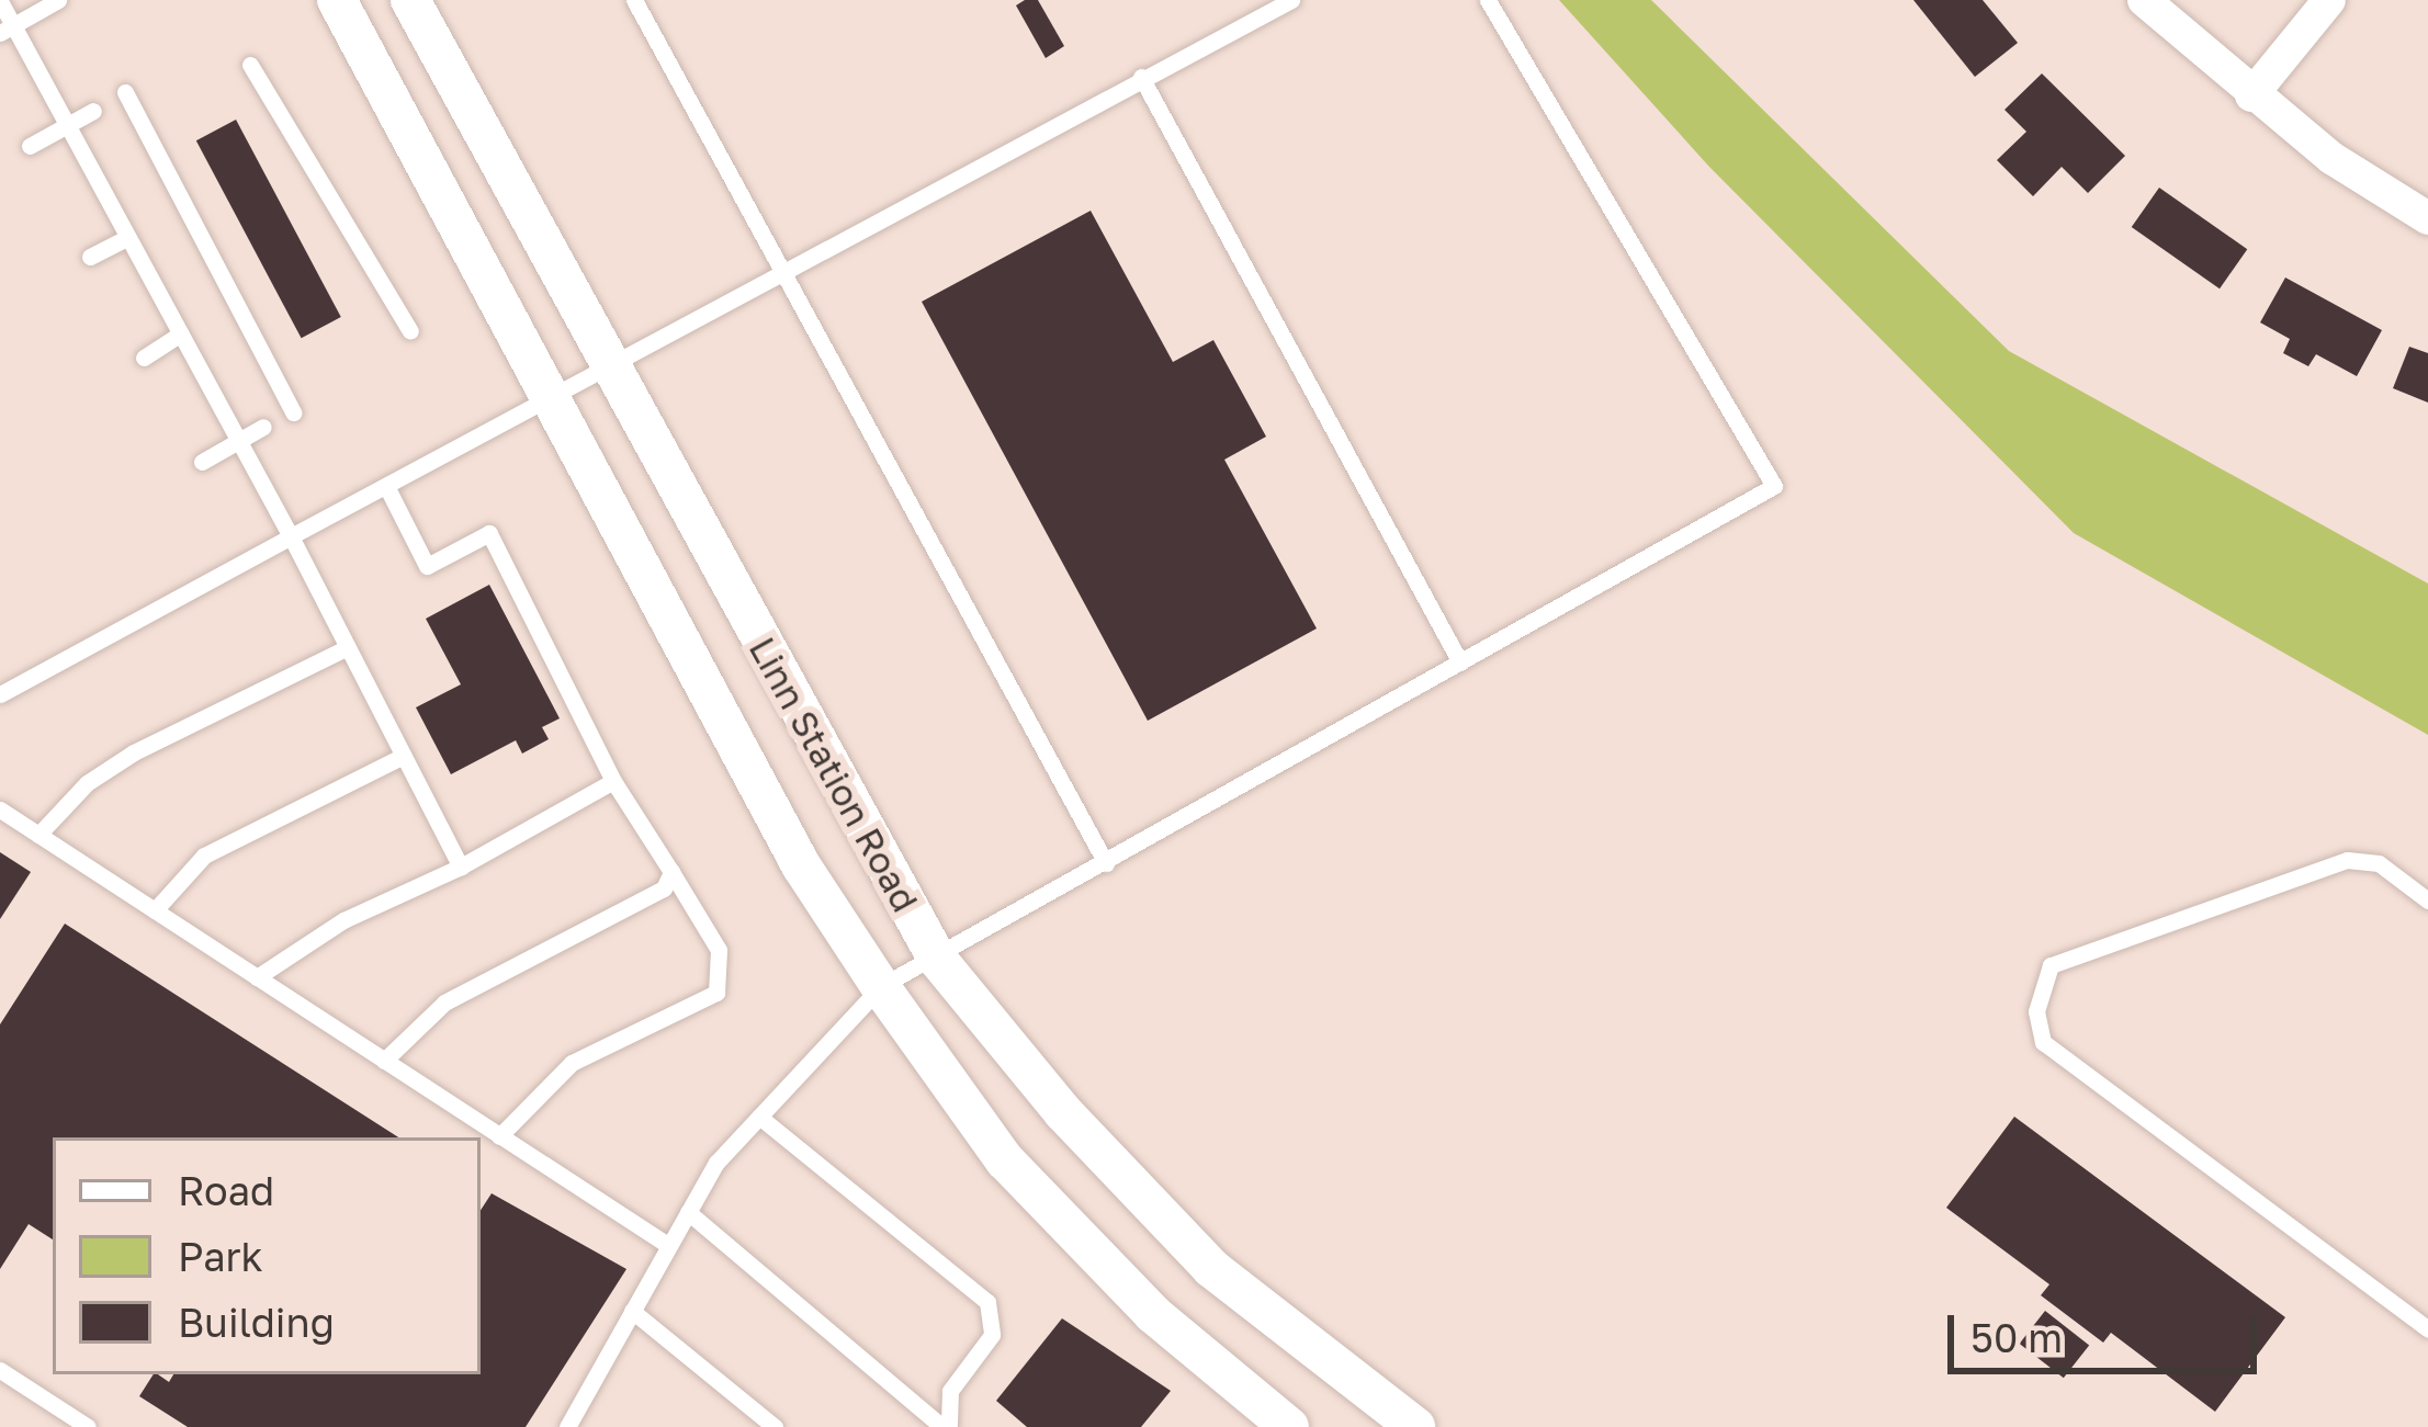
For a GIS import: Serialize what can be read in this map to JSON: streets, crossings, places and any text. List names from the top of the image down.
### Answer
{
  "streets": {
    "street": ["Linn Station Road"]
  },
  "legend": ["Road", "Park", "Building"],
  "scale_bar": "50 m"
}
